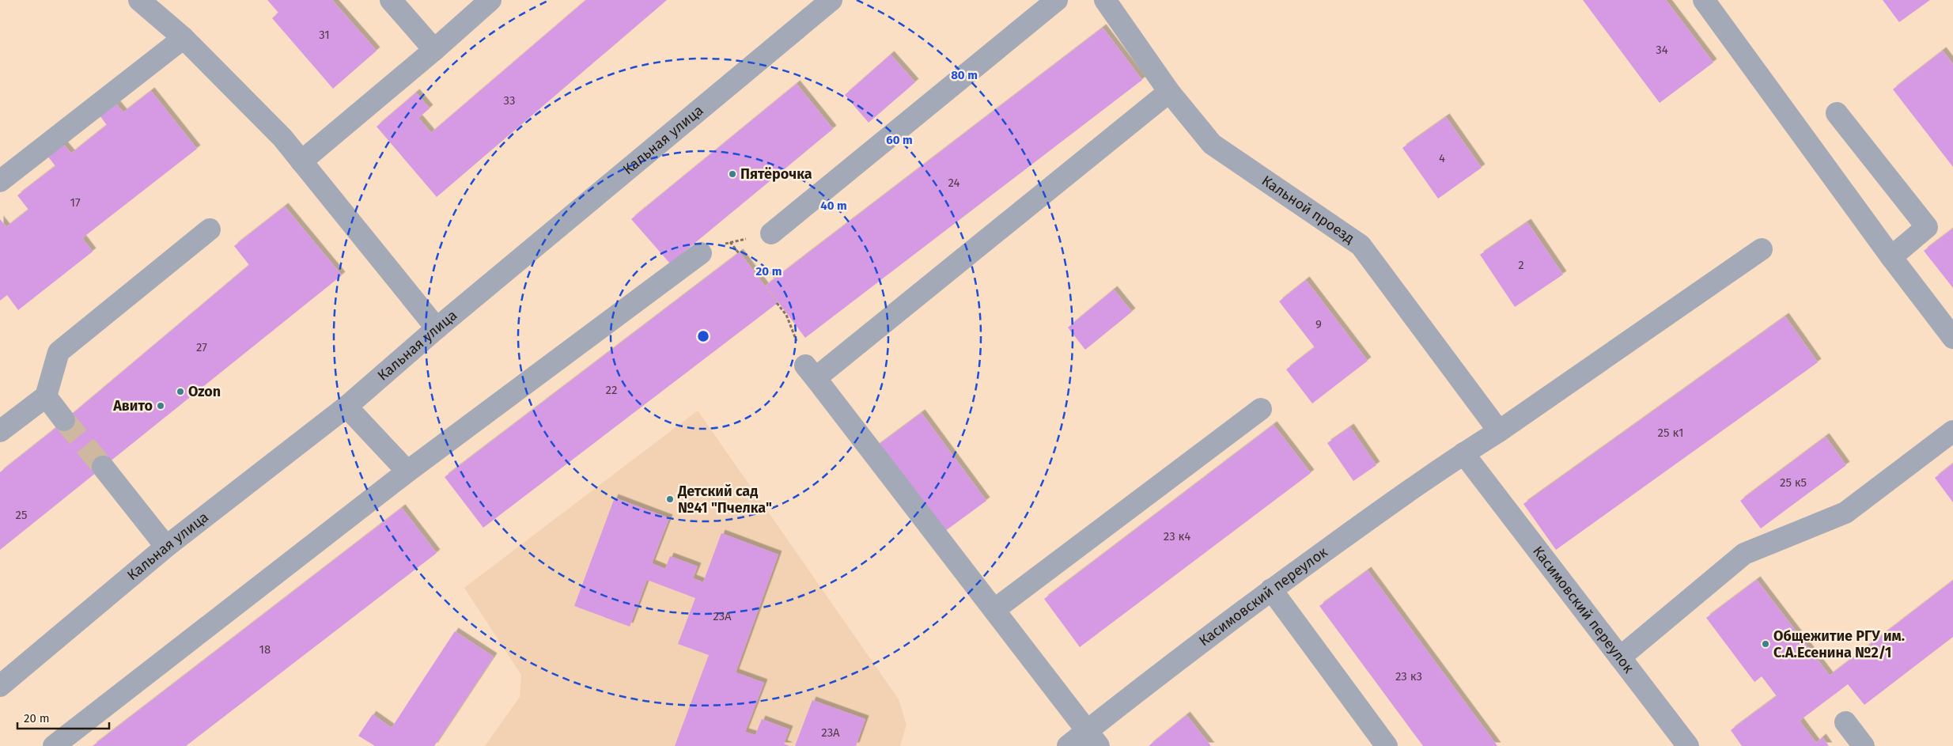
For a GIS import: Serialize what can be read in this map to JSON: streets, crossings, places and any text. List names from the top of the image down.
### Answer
{
  "streets": {
    "street": ["Кальная улица", "Кальной проезд", "Касимовский переулок"]
  },
  "crossings": [
    ["Кальной проезд", "Касимовский переулок"]
  ],
  "places": [
    "Пятёрочка",
    "Ozon",
    "Авито",
    "Детский сад №41 \"Пчелка\"",
    "Общежитие РГУ им. С.А.Есенина №2/1"
  ],
  "house_numbers": [
    "31",
    "34",
    "33",
    "4",
    "24",
    "17",
    "2",
    "9",
    "27",
    "22",
    "25 к1",
    "25 к5",
    "25",
    "23 к4",
    "23А",
    "18",
    "23 к3",
    "23А"
  ],
  "scale_bar": "20 m",
  "rings": [
    "80 m",
    "60 m",
    "40 m",
    "20 m"
  ]
}
